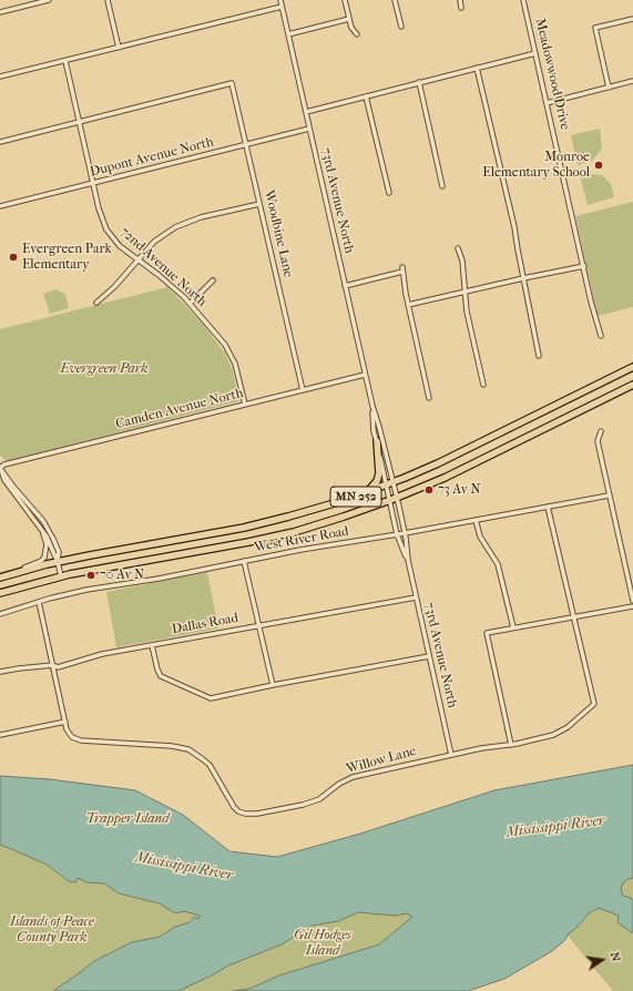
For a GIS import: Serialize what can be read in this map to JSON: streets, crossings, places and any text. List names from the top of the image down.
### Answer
{
  "streets": {
    "highway": ["MN 252"],
    "street": [
      "Meadowwood Drive",
      "Dupont Avenue North",
      "73rd Avenue North",
      "Woodbine Lane",
      "72nd Avenue North",
      "Camden Avenue North",
      "West River Road",
      "Dallas Road",
      "Willow Lane"
    ]
  },
  "crossings": [
    ["Dupont Avenue North", "73rd Avenue North"],
    ["Dupont Avenue North", "Woodbine Lane"],
    ["Dupont Avenue North", "72nd Avenue North"],
    ["73rd Avenue North", "Camden Avenue North"],
    ["73rd Avenue North", "MN 252"],
    ["73rd Avenue North", "West River Road"],
    ["73rd Avenue North", "Dallas Road"],
    ["73rd Avenue North", "Willow Lane"],
    ["Woodbine Lane", "72nd Avenue North"],
    ["Woodbine Lane", "Camden Avenue North"],
    ["72nd Avenue North", "Camden Avenue North"]
  ],
  "water": ["Mississippi River"],
  "parks": [
    "Evergreen Park",
    "Trapper Island",
    "Islands of Peace County Park",
    "Gil Hodges Island"
  ],
  "places": [
    "Monroe Elementary School",
    "Evergreen Park Elementary",
    "73 Av N",
    "70 Av N"
  ],
  "north": "right"
}
